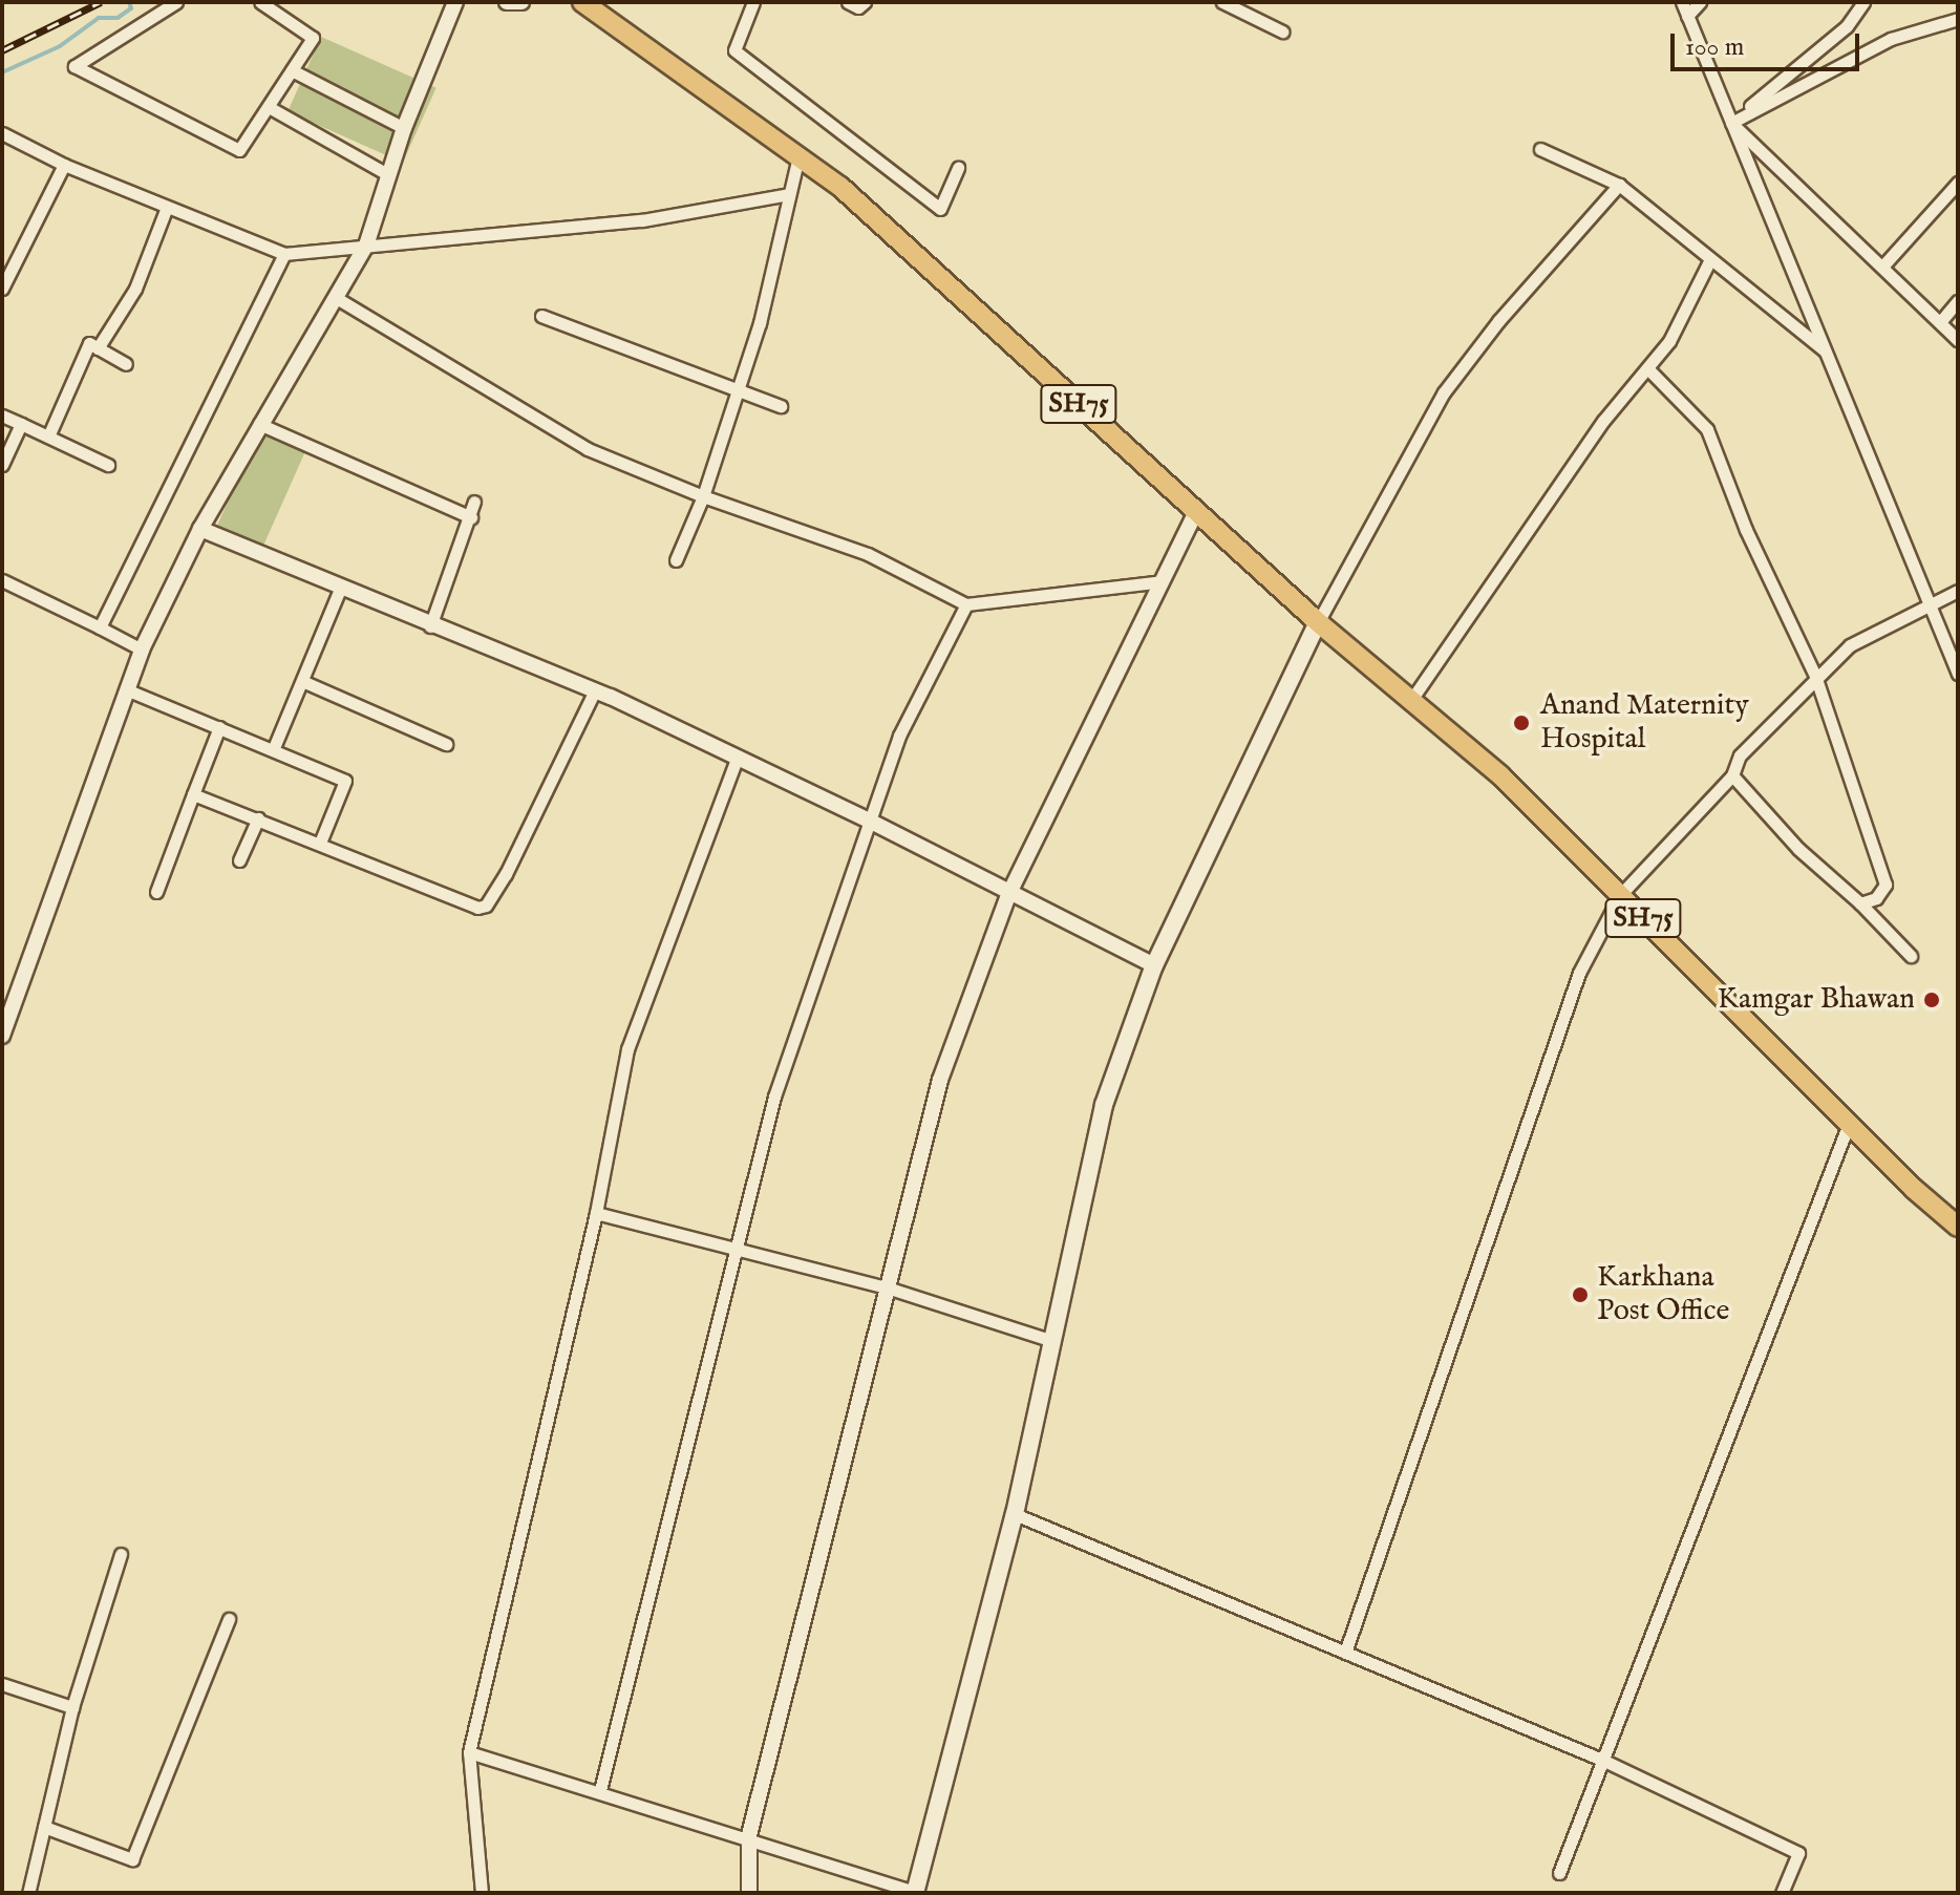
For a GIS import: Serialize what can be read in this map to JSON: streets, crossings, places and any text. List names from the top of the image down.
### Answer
{
  "streets": {
    "main road": ["SH75"]
  },
  "places": ["Anand Maternity Hospital", "Kamgar Bhawan", "Karkhana Post Office"],
  "scale_bar": "100 m"
}
